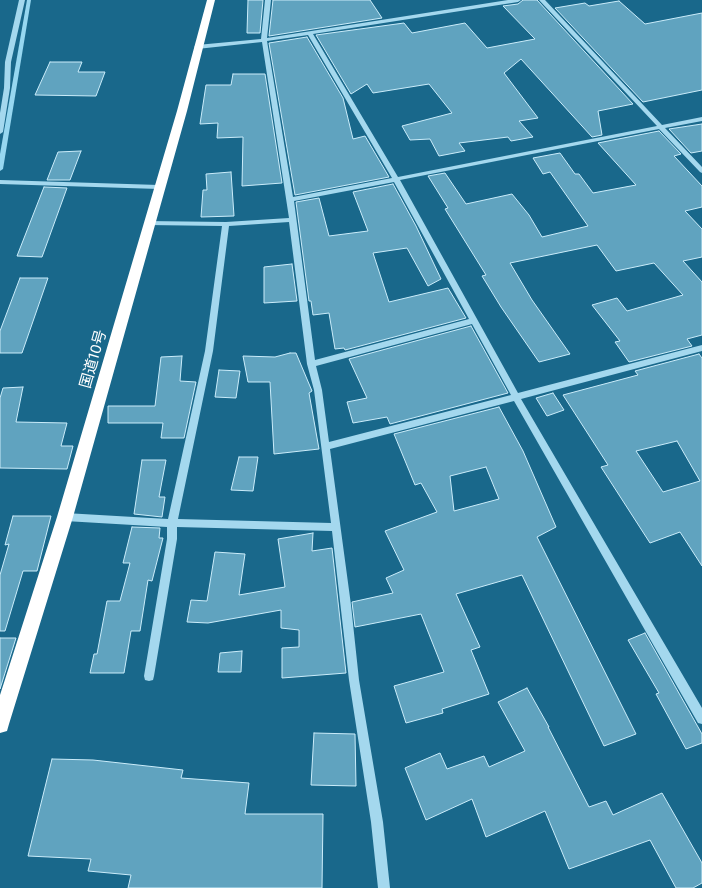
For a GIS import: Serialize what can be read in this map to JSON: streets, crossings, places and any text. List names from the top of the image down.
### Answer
{
  "streets": {
    "highway": ["国道10号"]
  }
}
